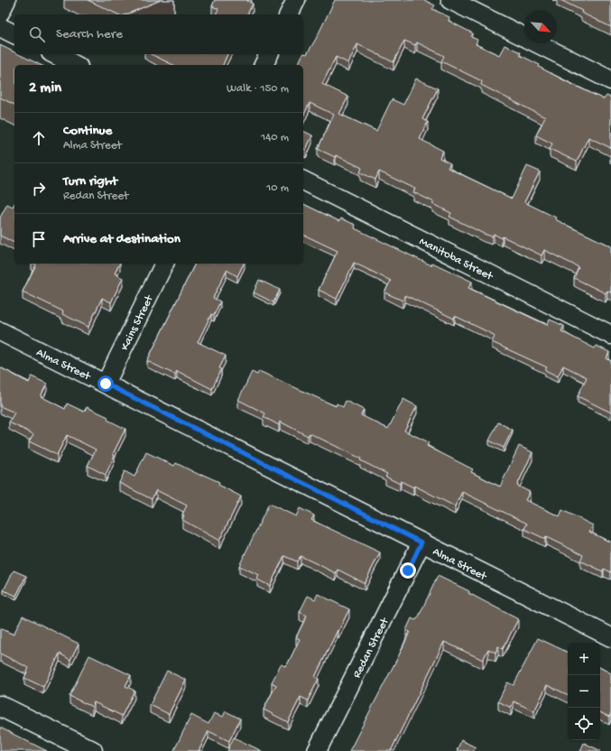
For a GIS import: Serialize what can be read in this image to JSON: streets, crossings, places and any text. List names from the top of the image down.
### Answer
{
  "streets": {
    "street": [
      "Manitoba Street",
      "Kains Street",
      "Alma Street",
      "Redan Street"
    ]
  },
  "crossings": [
    ["Kains Street", "Alma Street"],
    ["Alma Street", "Redan Street"]
  ],
  "north": "bottom right",
  "page": {
    "search": "Search here",
    "heading": ["2 min", "Walk · 150 m"],
    "list": [
      ["Continue", "Alma Street", "140 m"],
      ["Turn right", "Redan Street", "10 m"],
      "Arrive at destination"
    ],
    "map_buttons": ["+", "−"]
  }
}
